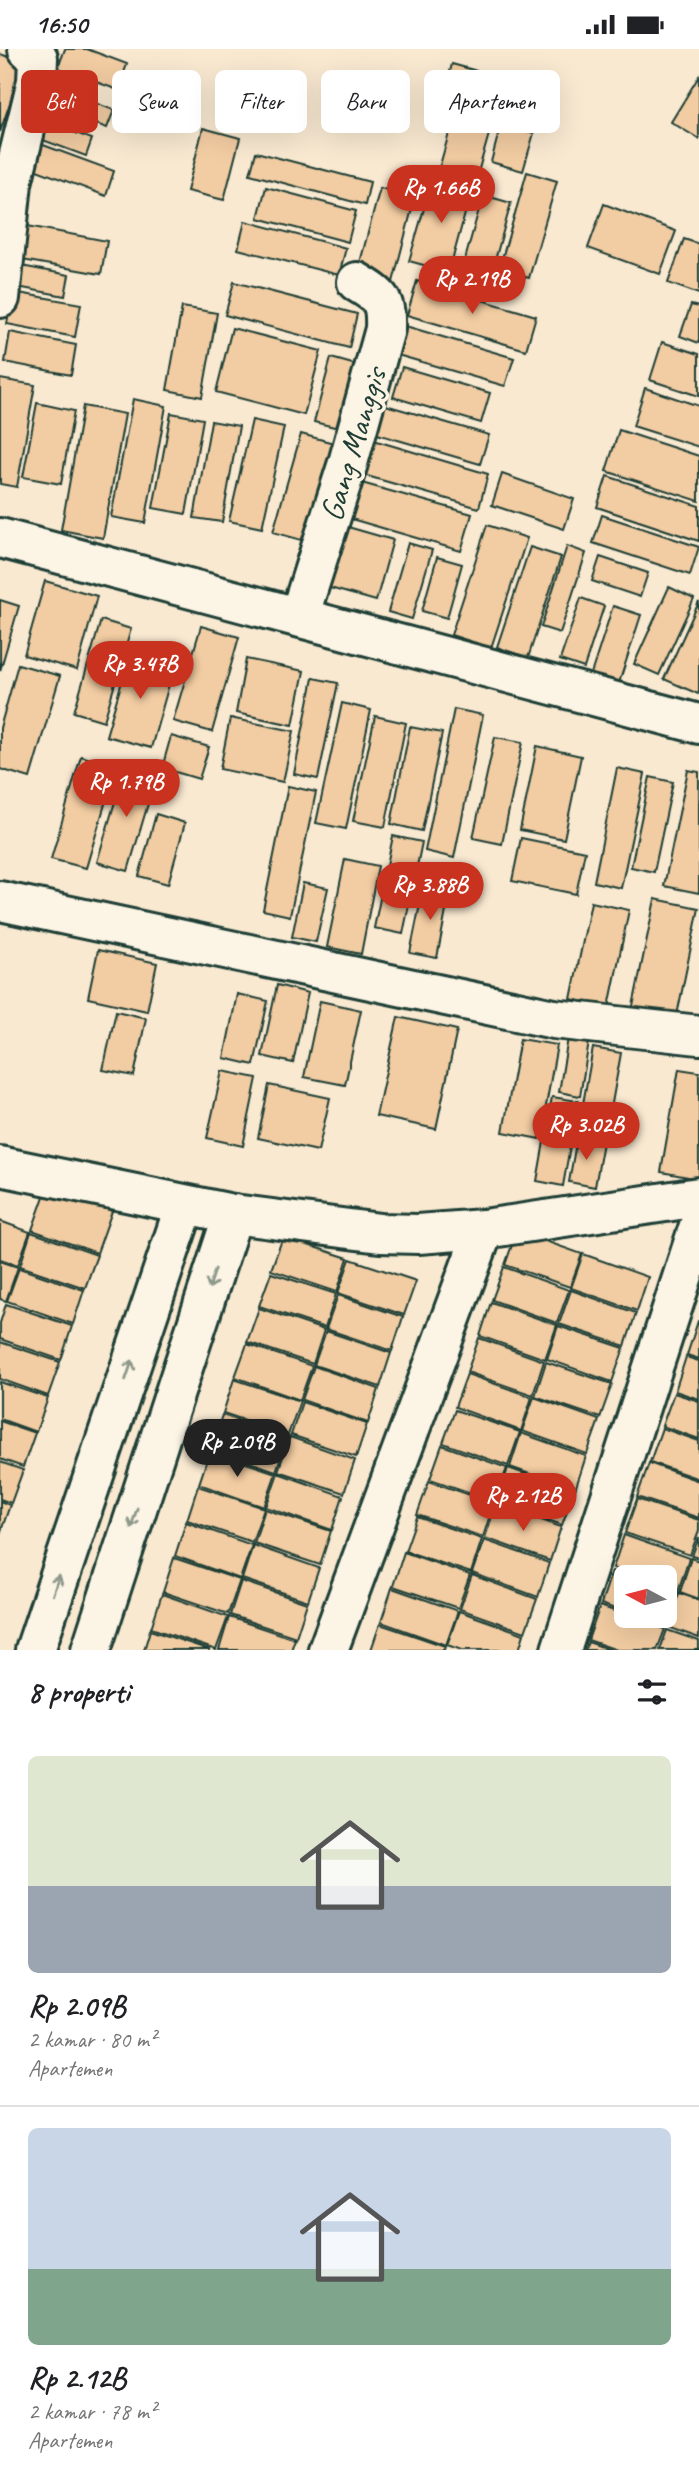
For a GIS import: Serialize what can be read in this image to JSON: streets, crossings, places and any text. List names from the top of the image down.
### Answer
{
  "streets": {
    "street": ["Gang Manggis"]
  },
  "north": "left",
  "page": {
    "status": "16:50",
    "chip": [
      "Beli",
      "Sewa",
      "Filter",
      "Baru",
      "Apartemen"
    ],
    "price": [
      "Rp 1.66B",
      "Rp 2.19B",
      "Rp 3.47B",
      "Rp 1.79B",
      "Rp 3.88B",
      "Rp 3.02B",
      "Rp 2.09B",
      "Rp 2.12B"
    ],
    "heading": "8 properti",
    "list": [
      {
        "name": "Rp 2.09B",
        "note": "2 kamar · 80 m² · Apartemen"
      },
      {
        "name": "Rp 2.12B",
        "note": "2 kamar · 78 m² · Apartemen"
      }
    ]
  }
}
